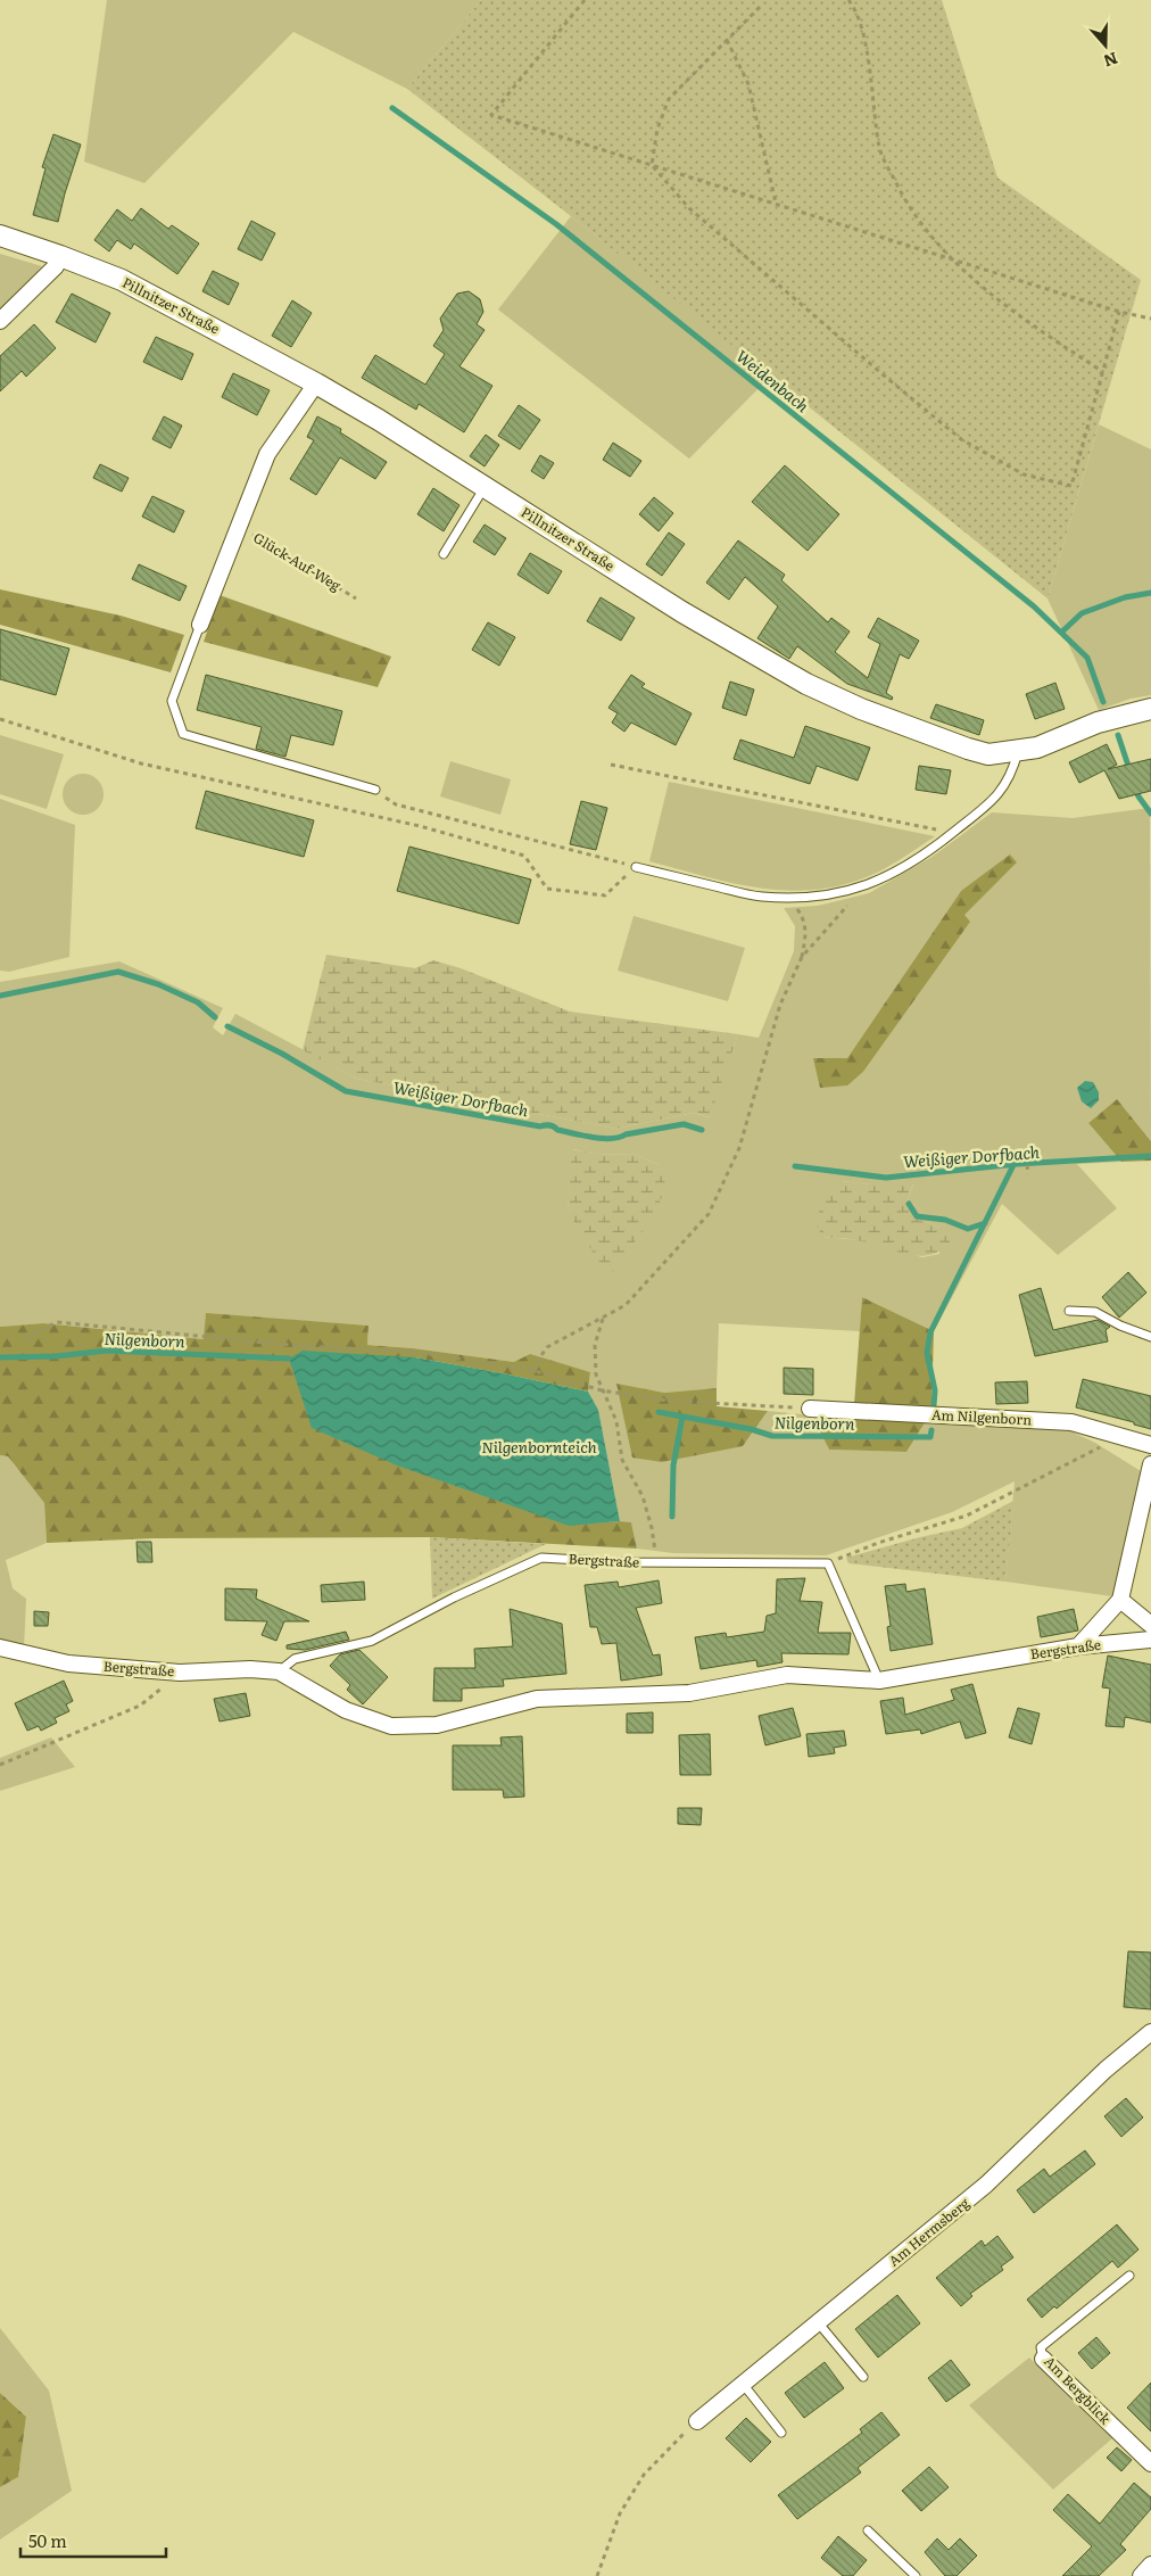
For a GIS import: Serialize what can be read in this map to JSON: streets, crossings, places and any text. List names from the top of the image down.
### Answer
{
  "streets": {
    "street": [
      "Pillnitzer Straße",
      "Glück-Auf-Weg",
      "Am Nilgenborn",
      "Bergstraße",
      "Am Hermsberg",
      "Am Bergblick"
    ]
  },
  "crossings": [
    ["Pillnitzer Straße", "Glück-Auf-Weg"]
  ],
  "water": [
    "Weidenbach",
    "Weißiger Dorfbach",
    "Nilgenborn",
    "Nilgenbornteich"
  ],
  "scale_bar": "50 m",
  "north": "bottom"
}
